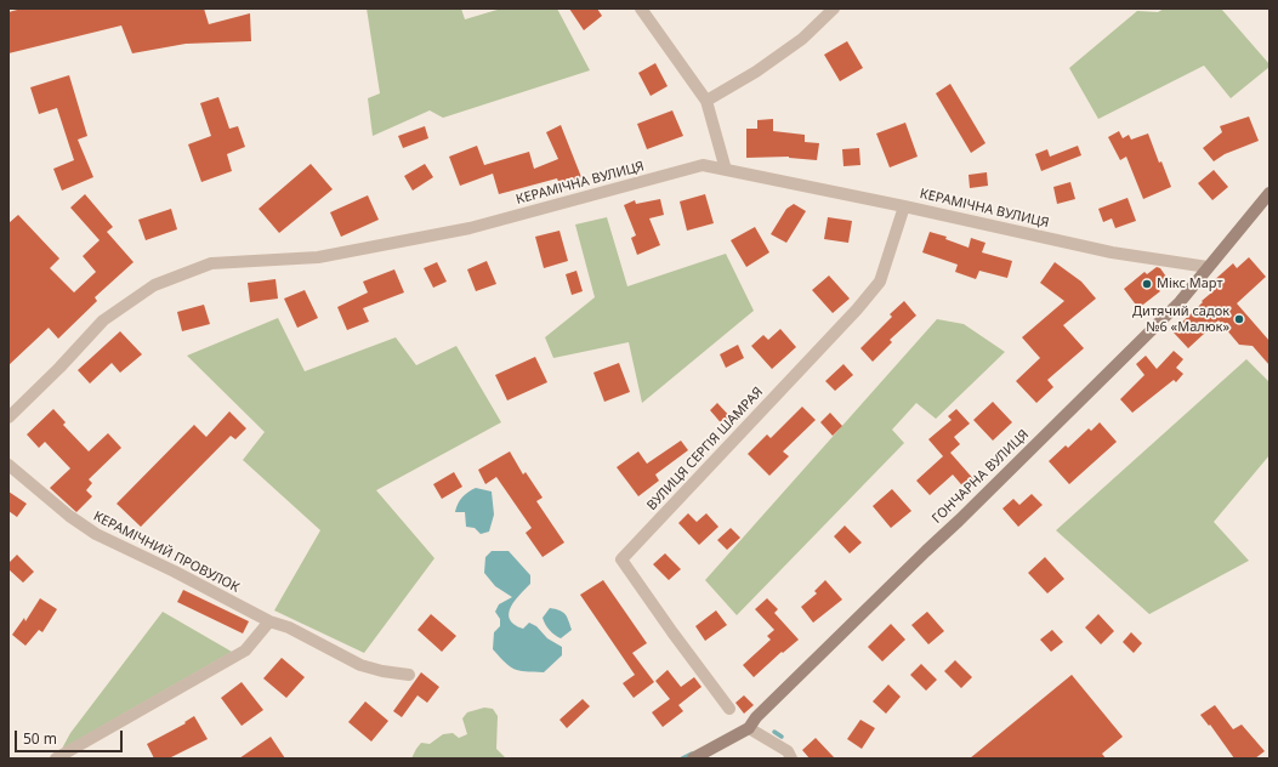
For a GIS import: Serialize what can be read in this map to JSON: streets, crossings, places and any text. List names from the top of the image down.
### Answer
{
  "streets": {
    "street": [
      "КЕРАМІЧНА ВУЛИЦЯ",
      "ВУЛИЦЯ СЕРГІЯ ШАМРАЯ",
      "ГОНЧАРНА ВУЛИЦЯ",
      "КЕРАМІЧНИЙ ПРОВУЛОК"
    ]
  },
  "crossings": [
    ["КЕРАМІЧНА ВУЛИЦЯ", "ВУЛИЦЯ СЕРГІЯ ШАМРАЯ"],
    ["КЕРАМІЧНА ВУЛИЦЯ", "ГОНЧАРНА ВУЛИЦЯ"]
  ],
  "places": ["Мікс Март", "Дитячий садок №6 «Малюк»"],
  "scale_bar": "50 m"
}
